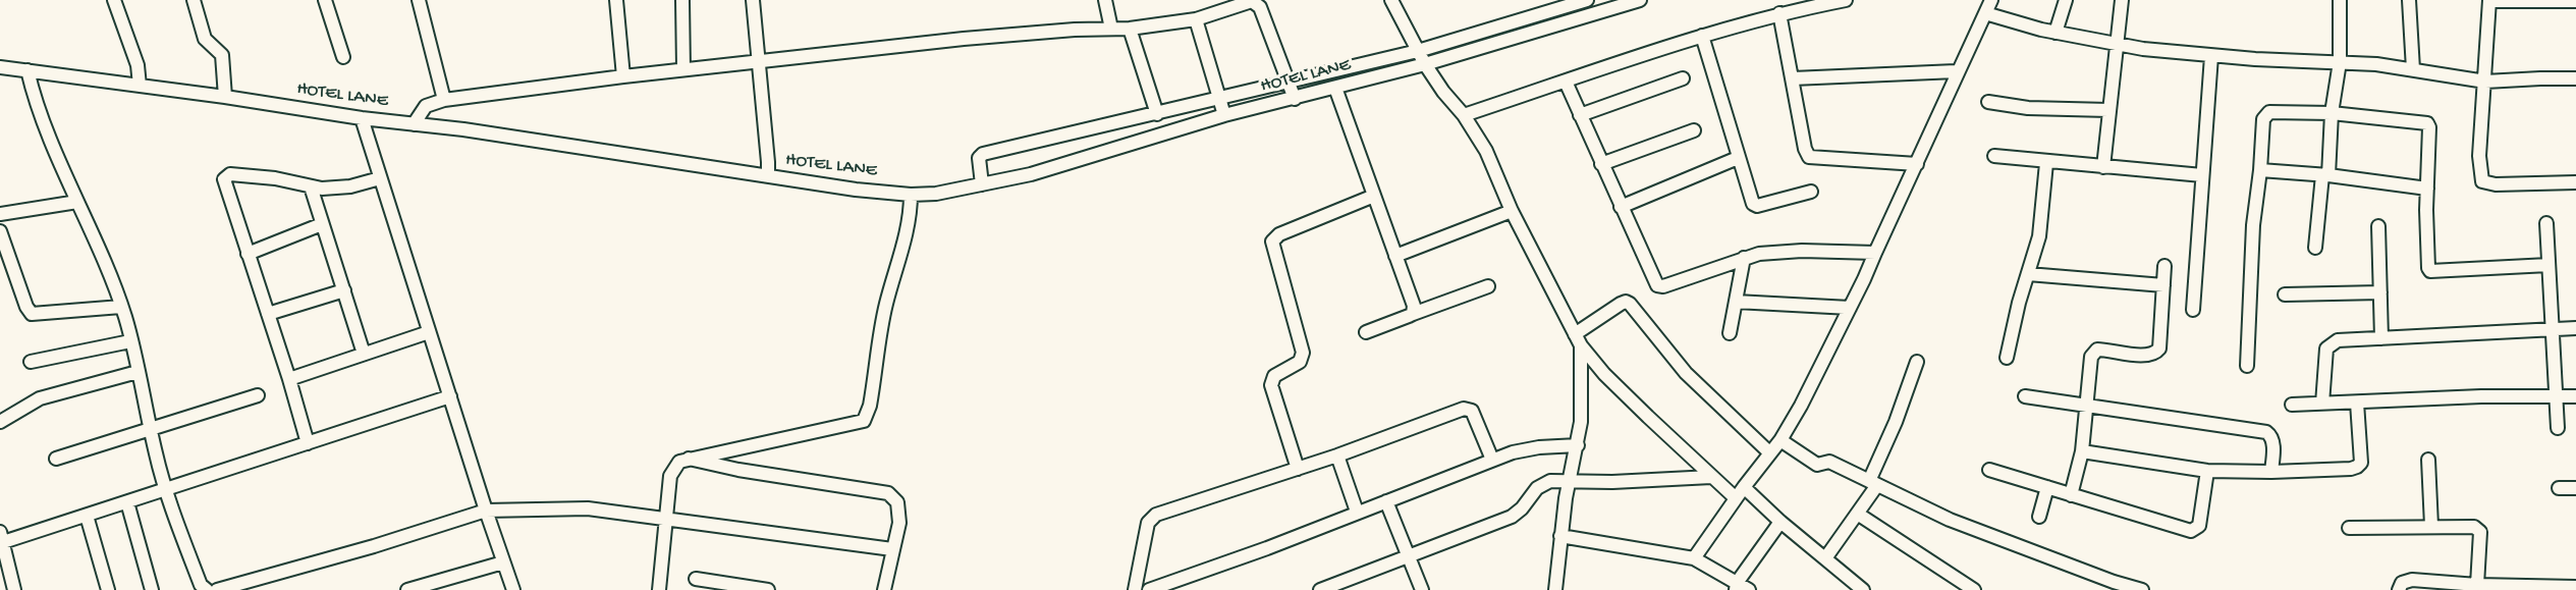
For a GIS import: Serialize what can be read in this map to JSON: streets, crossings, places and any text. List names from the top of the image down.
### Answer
{
  "streets": {
    "street": ["HOTEL LANE"]
  }
}
